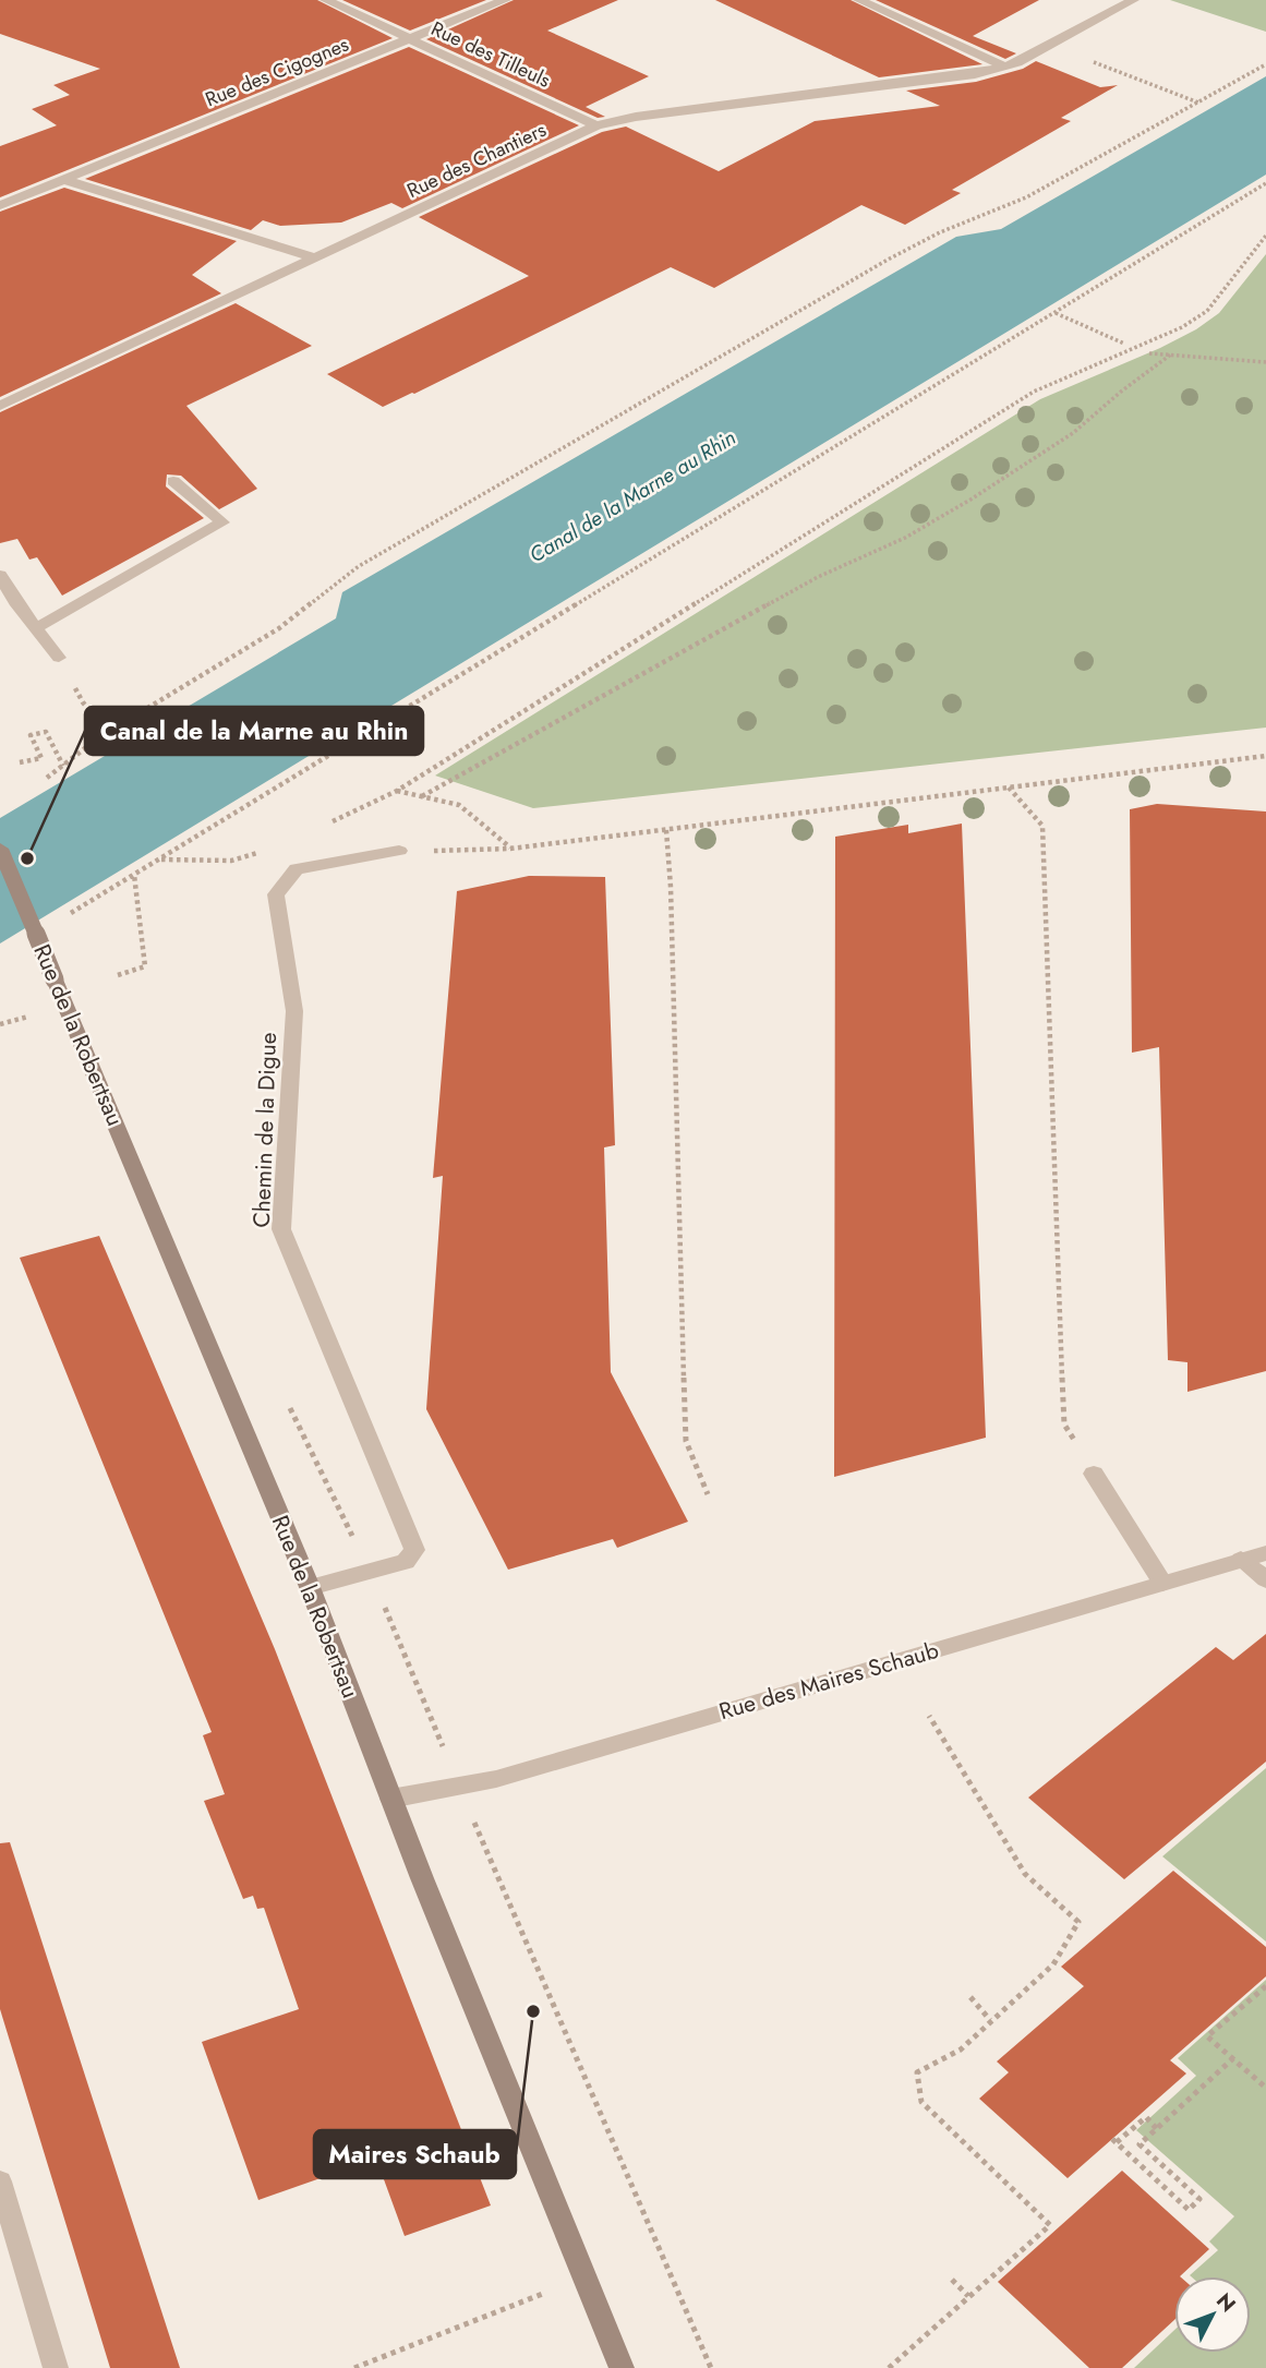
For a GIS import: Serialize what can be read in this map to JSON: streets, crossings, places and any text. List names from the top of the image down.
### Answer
{
  "streets": {
    "main road": ["Rue de la Robertsau"],
    "street": [
      "Rue des Tilleuls",
      "Rue des Cigognes",
      "Rue des Chantiers",
      "Chemin de la Digue",
      "Rue des Maires Schaub"
    ]
  },
  "crossings": [
    ["Rue des Tilleuls", "Rue des Cigognes"],
    ["Rue des Tilleuls", "Rue des Chantiers"],
    ["Rue de la Robertsau", "Chemin de la Digue"],
    ["Rue de la Robertsau", "Rue des Maires Schaub"]
  ],
  "water": ["Canal de la Marne au Rhin"],
  "places": ["Canal de la Marne au Rhin", "Maires Schaub"],
  "north": "top right"
}
